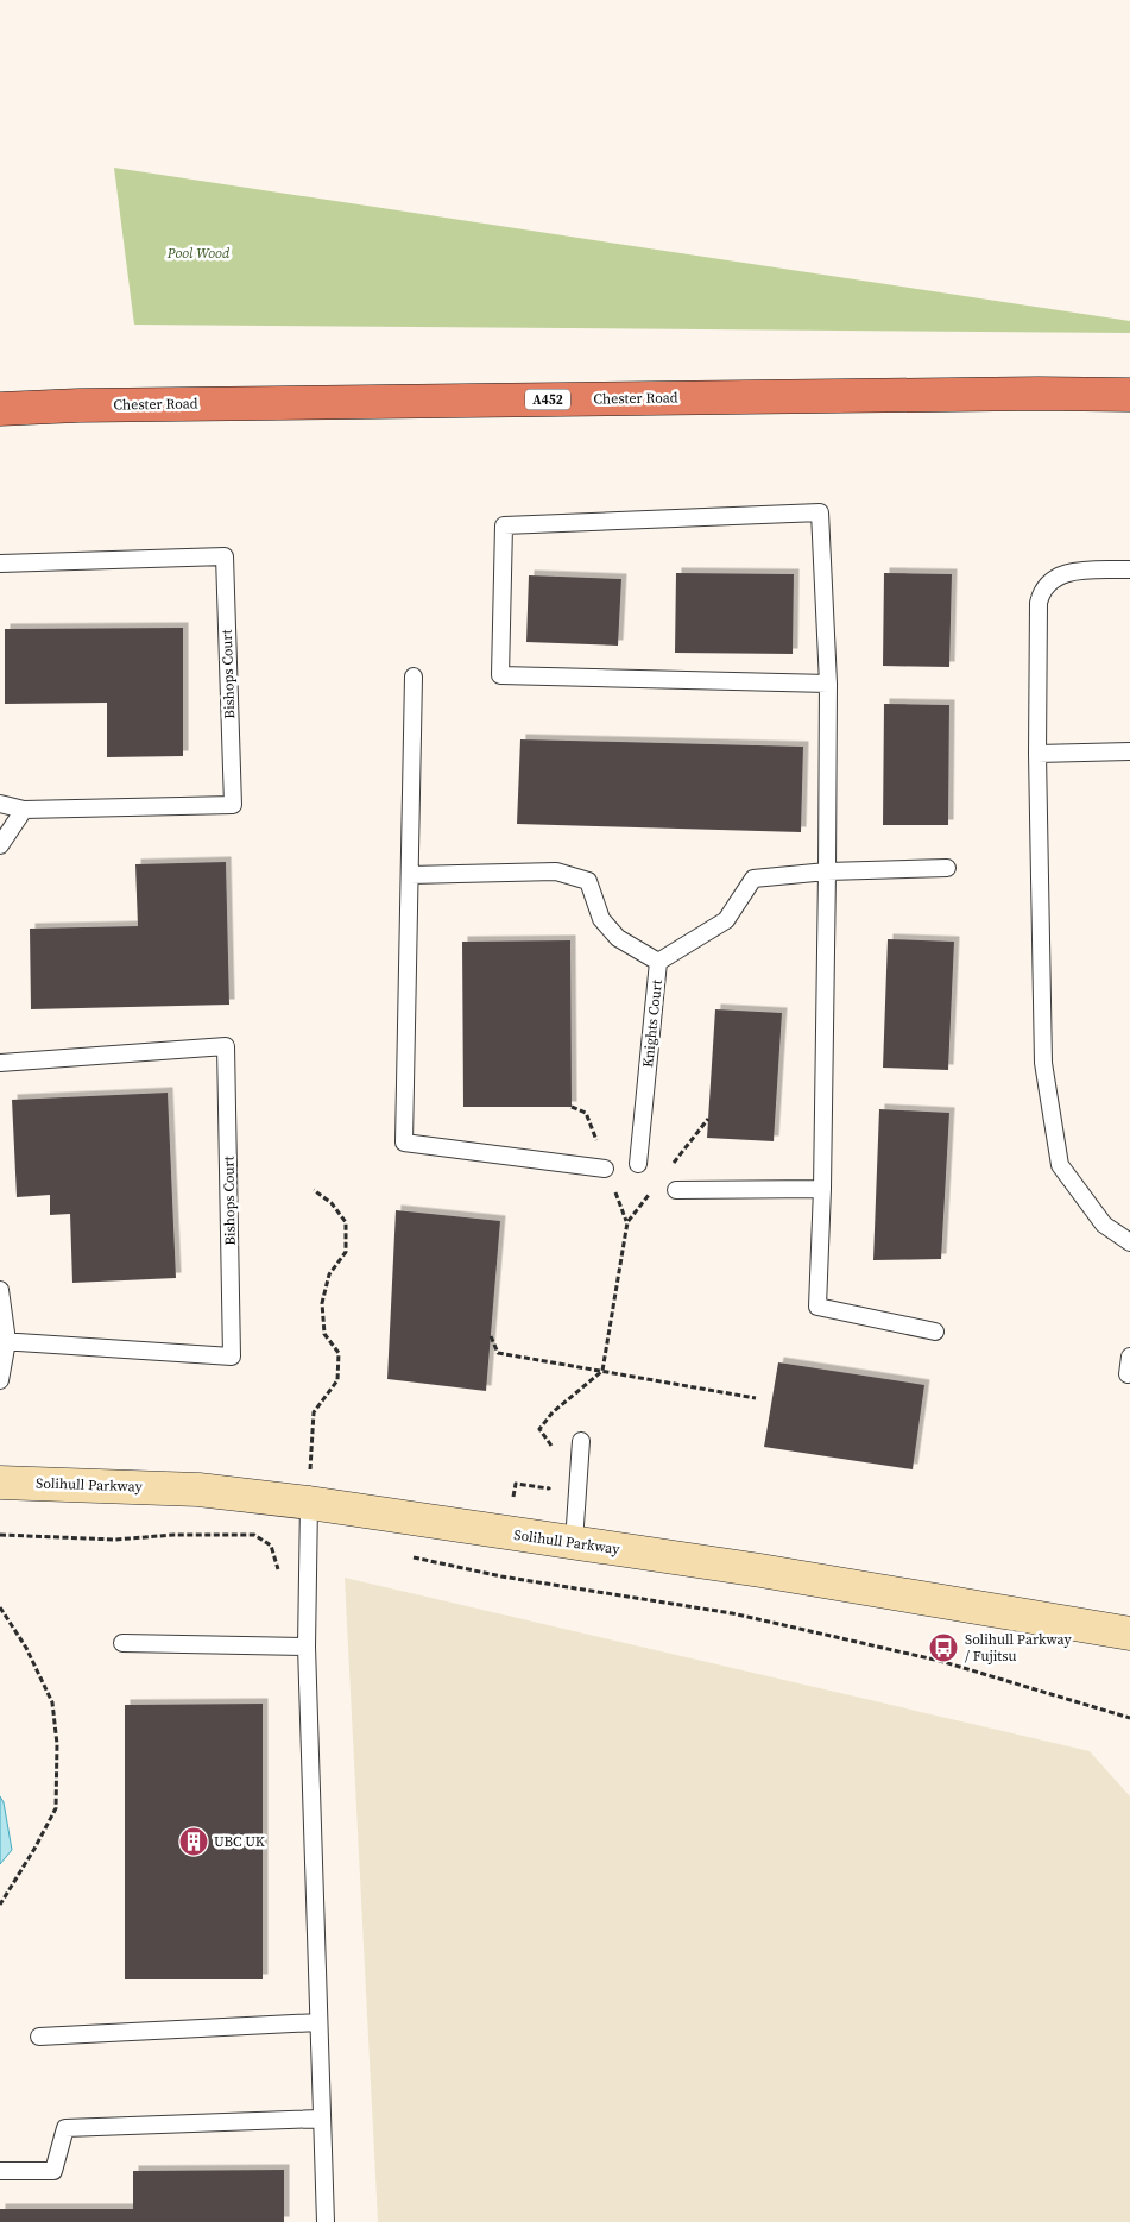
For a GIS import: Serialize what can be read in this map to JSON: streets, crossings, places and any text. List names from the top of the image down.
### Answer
{
  "streets": {
    "highway": ["Chester Road", "A452"],
    "street": ["Solihull Parkway"],
    "lane": ["Bishops Court", "Knights Court"]
  },
  "parks": ["Pool Wood"],
  "places": {
    "bus stop": ["Solihull Parkway / Fujitsu"],
    "building": ["UBC UK"]
  }
}
